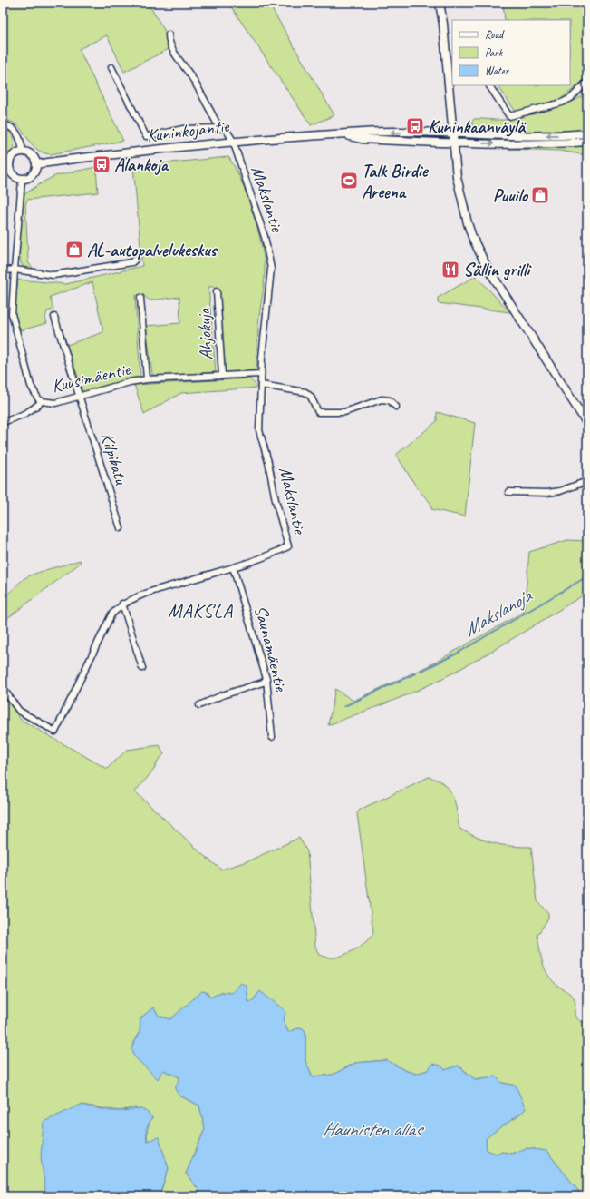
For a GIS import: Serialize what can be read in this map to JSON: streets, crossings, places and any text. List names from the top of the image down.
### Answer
{
  "streets": {
    "main road": ["Kuninkojantie"],
    "street": [
      "Makslantie",
      "Ahjokuja",
      "Kuusimäentie",
      "Kilpikatu",
      "Saunamäentie"
    ]
  },
  "crossings": [
    ["Kuninkojantie", "Makslantie"],
    ["Kuninkojantie", "Kuusimäentie"],
    ["Makslantie", "Kuusimäentie"],
    ["Makslantie", "Saunamäentie"],
    ["Ahjokuja", "Kuusimäentie"],
    ["Kuusimäentie", "Kilpikatu"]
  ],
  "districts": ["MAKSLA"],
  "water": ["Makslanoja", "Haunisten allas"],
  "places": {
    "bus stop": ["Kuninkaanväylä", "Alankoja"],
    "sports": ["Talk Birdie Areena"],
    "shop": ["Puuilo", "AL-autopalvelukeskus"],
    "restaurant": ["Sällin grilli"]
  },
  "legend": ["Road", "Park", "Water"]
}
